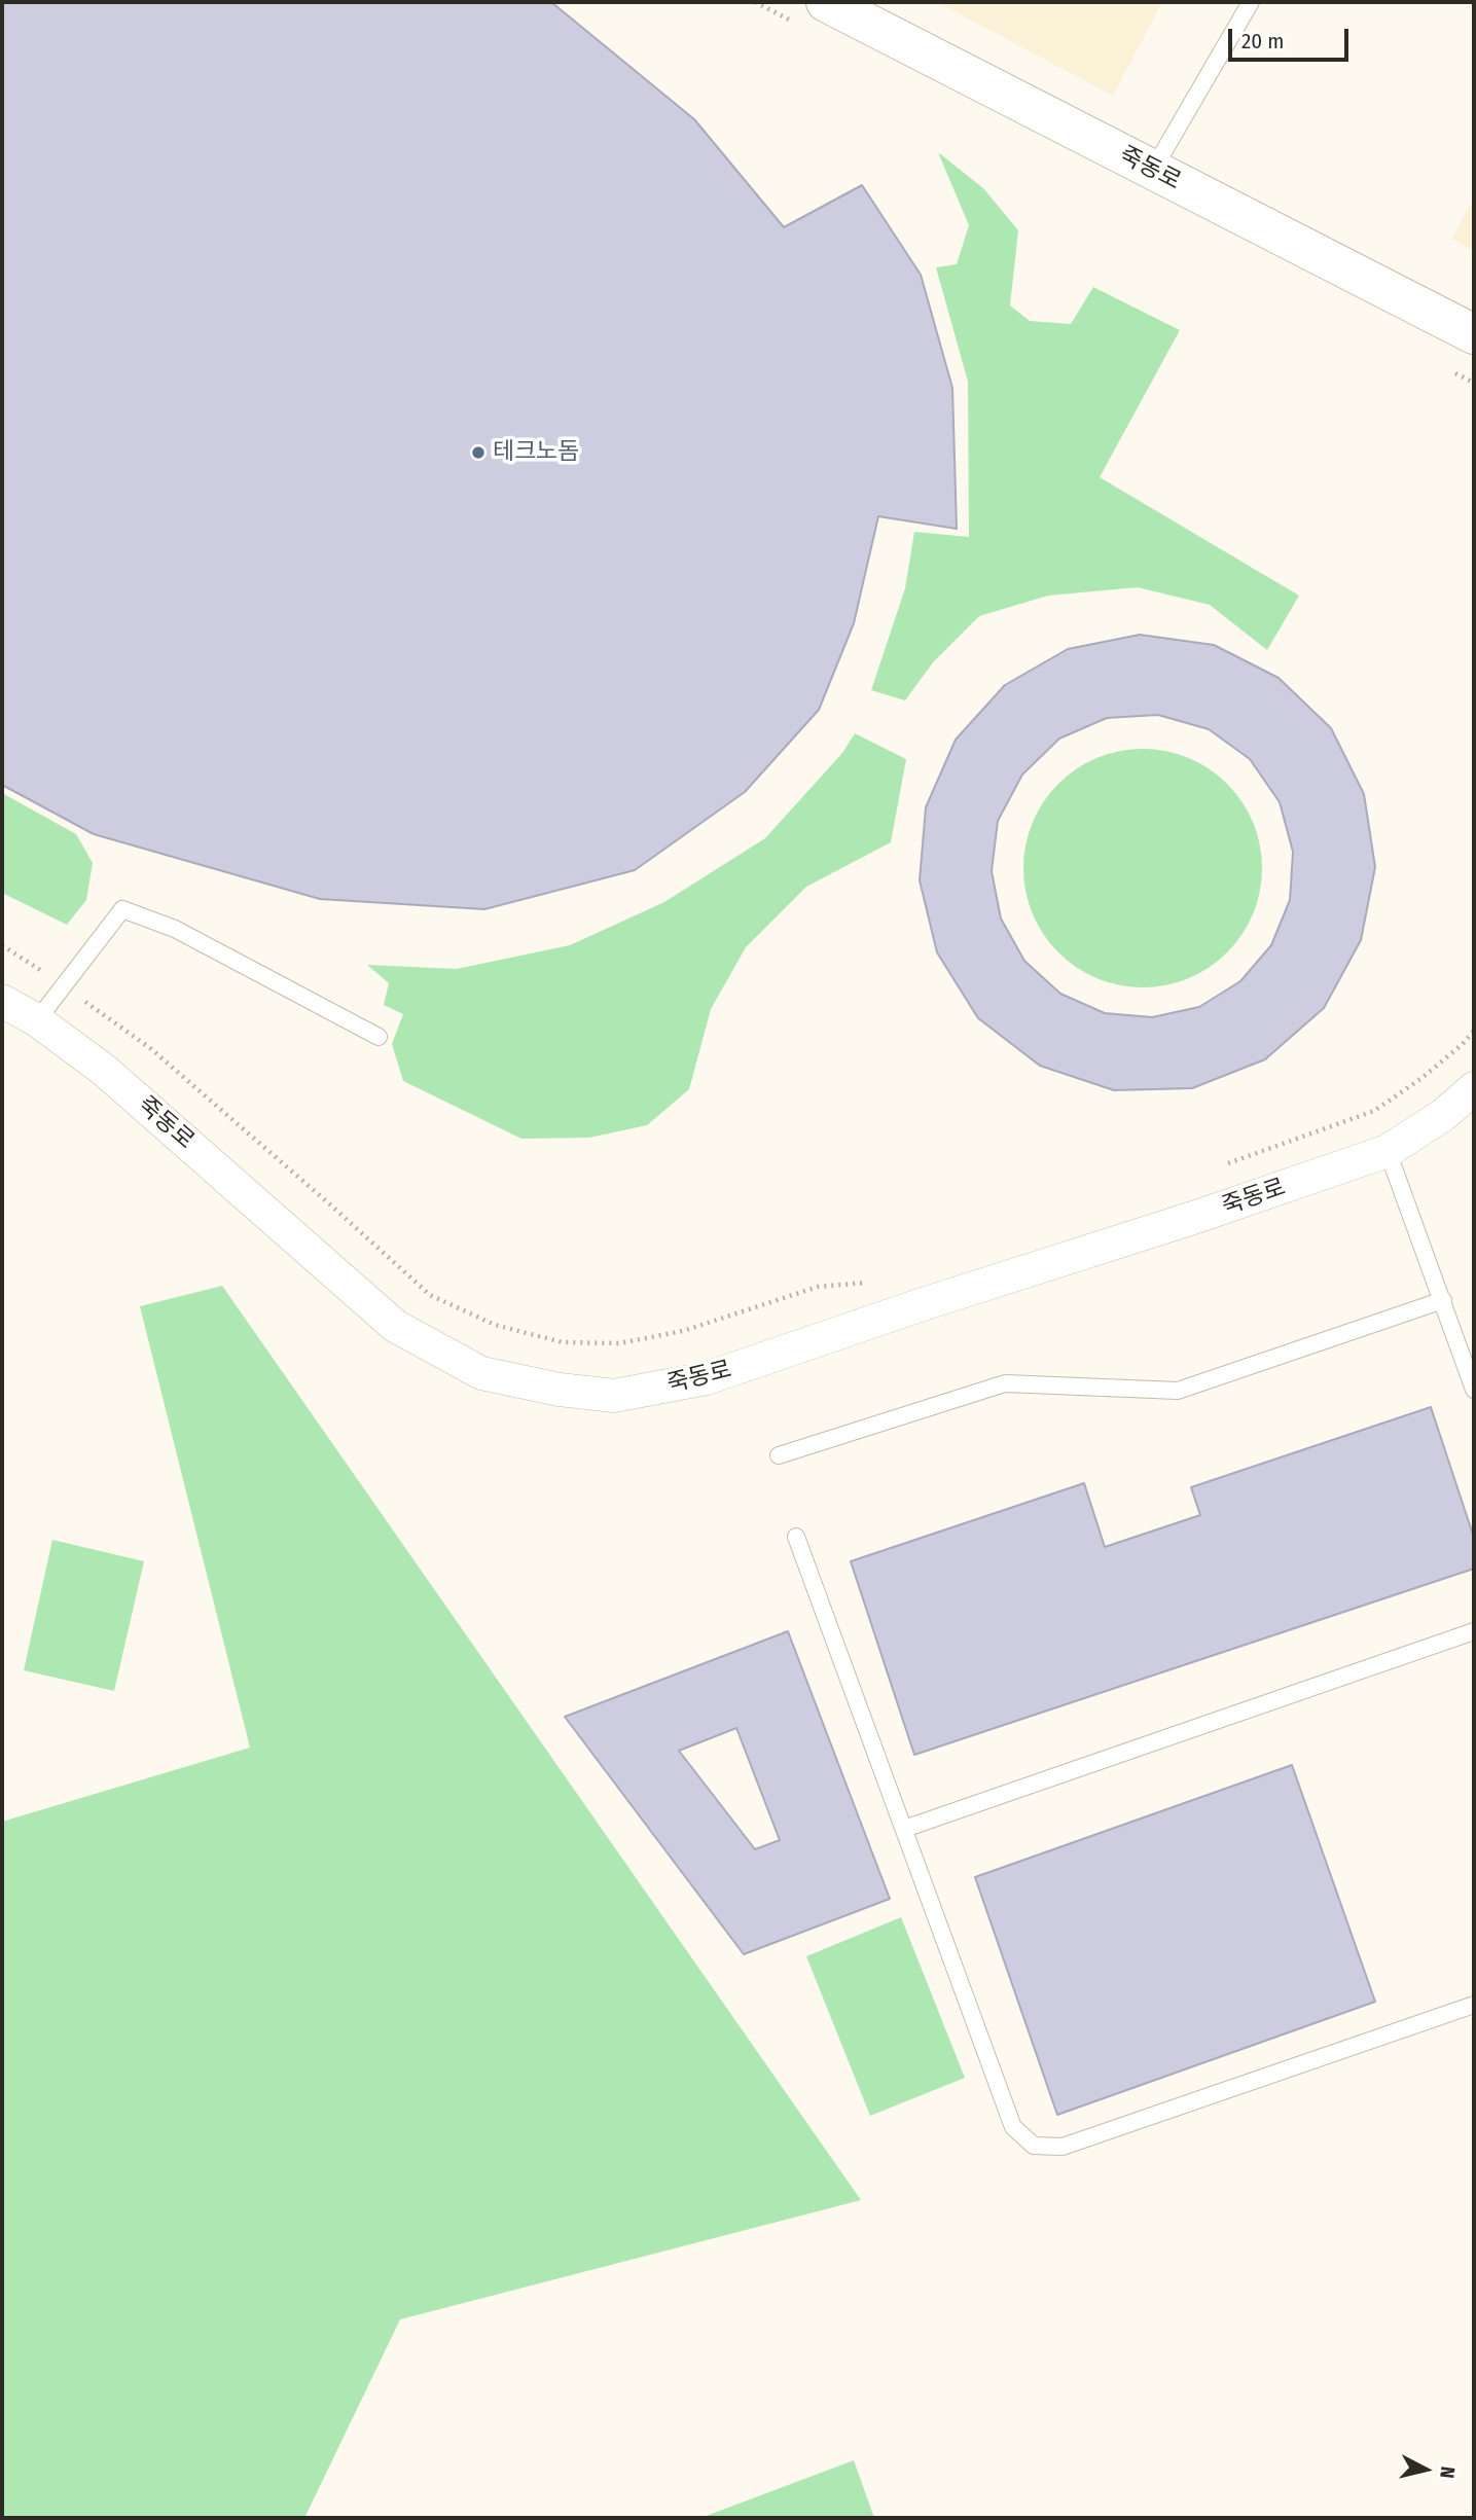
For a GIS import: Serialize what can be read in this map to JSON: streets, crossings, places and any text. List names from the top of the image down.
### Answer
{
  "streets": {
    "street": ["죽동로"]
  },
  "places": ["테크노돔"],
  "scale_bar": "20 m",
  "north": "right"
}
